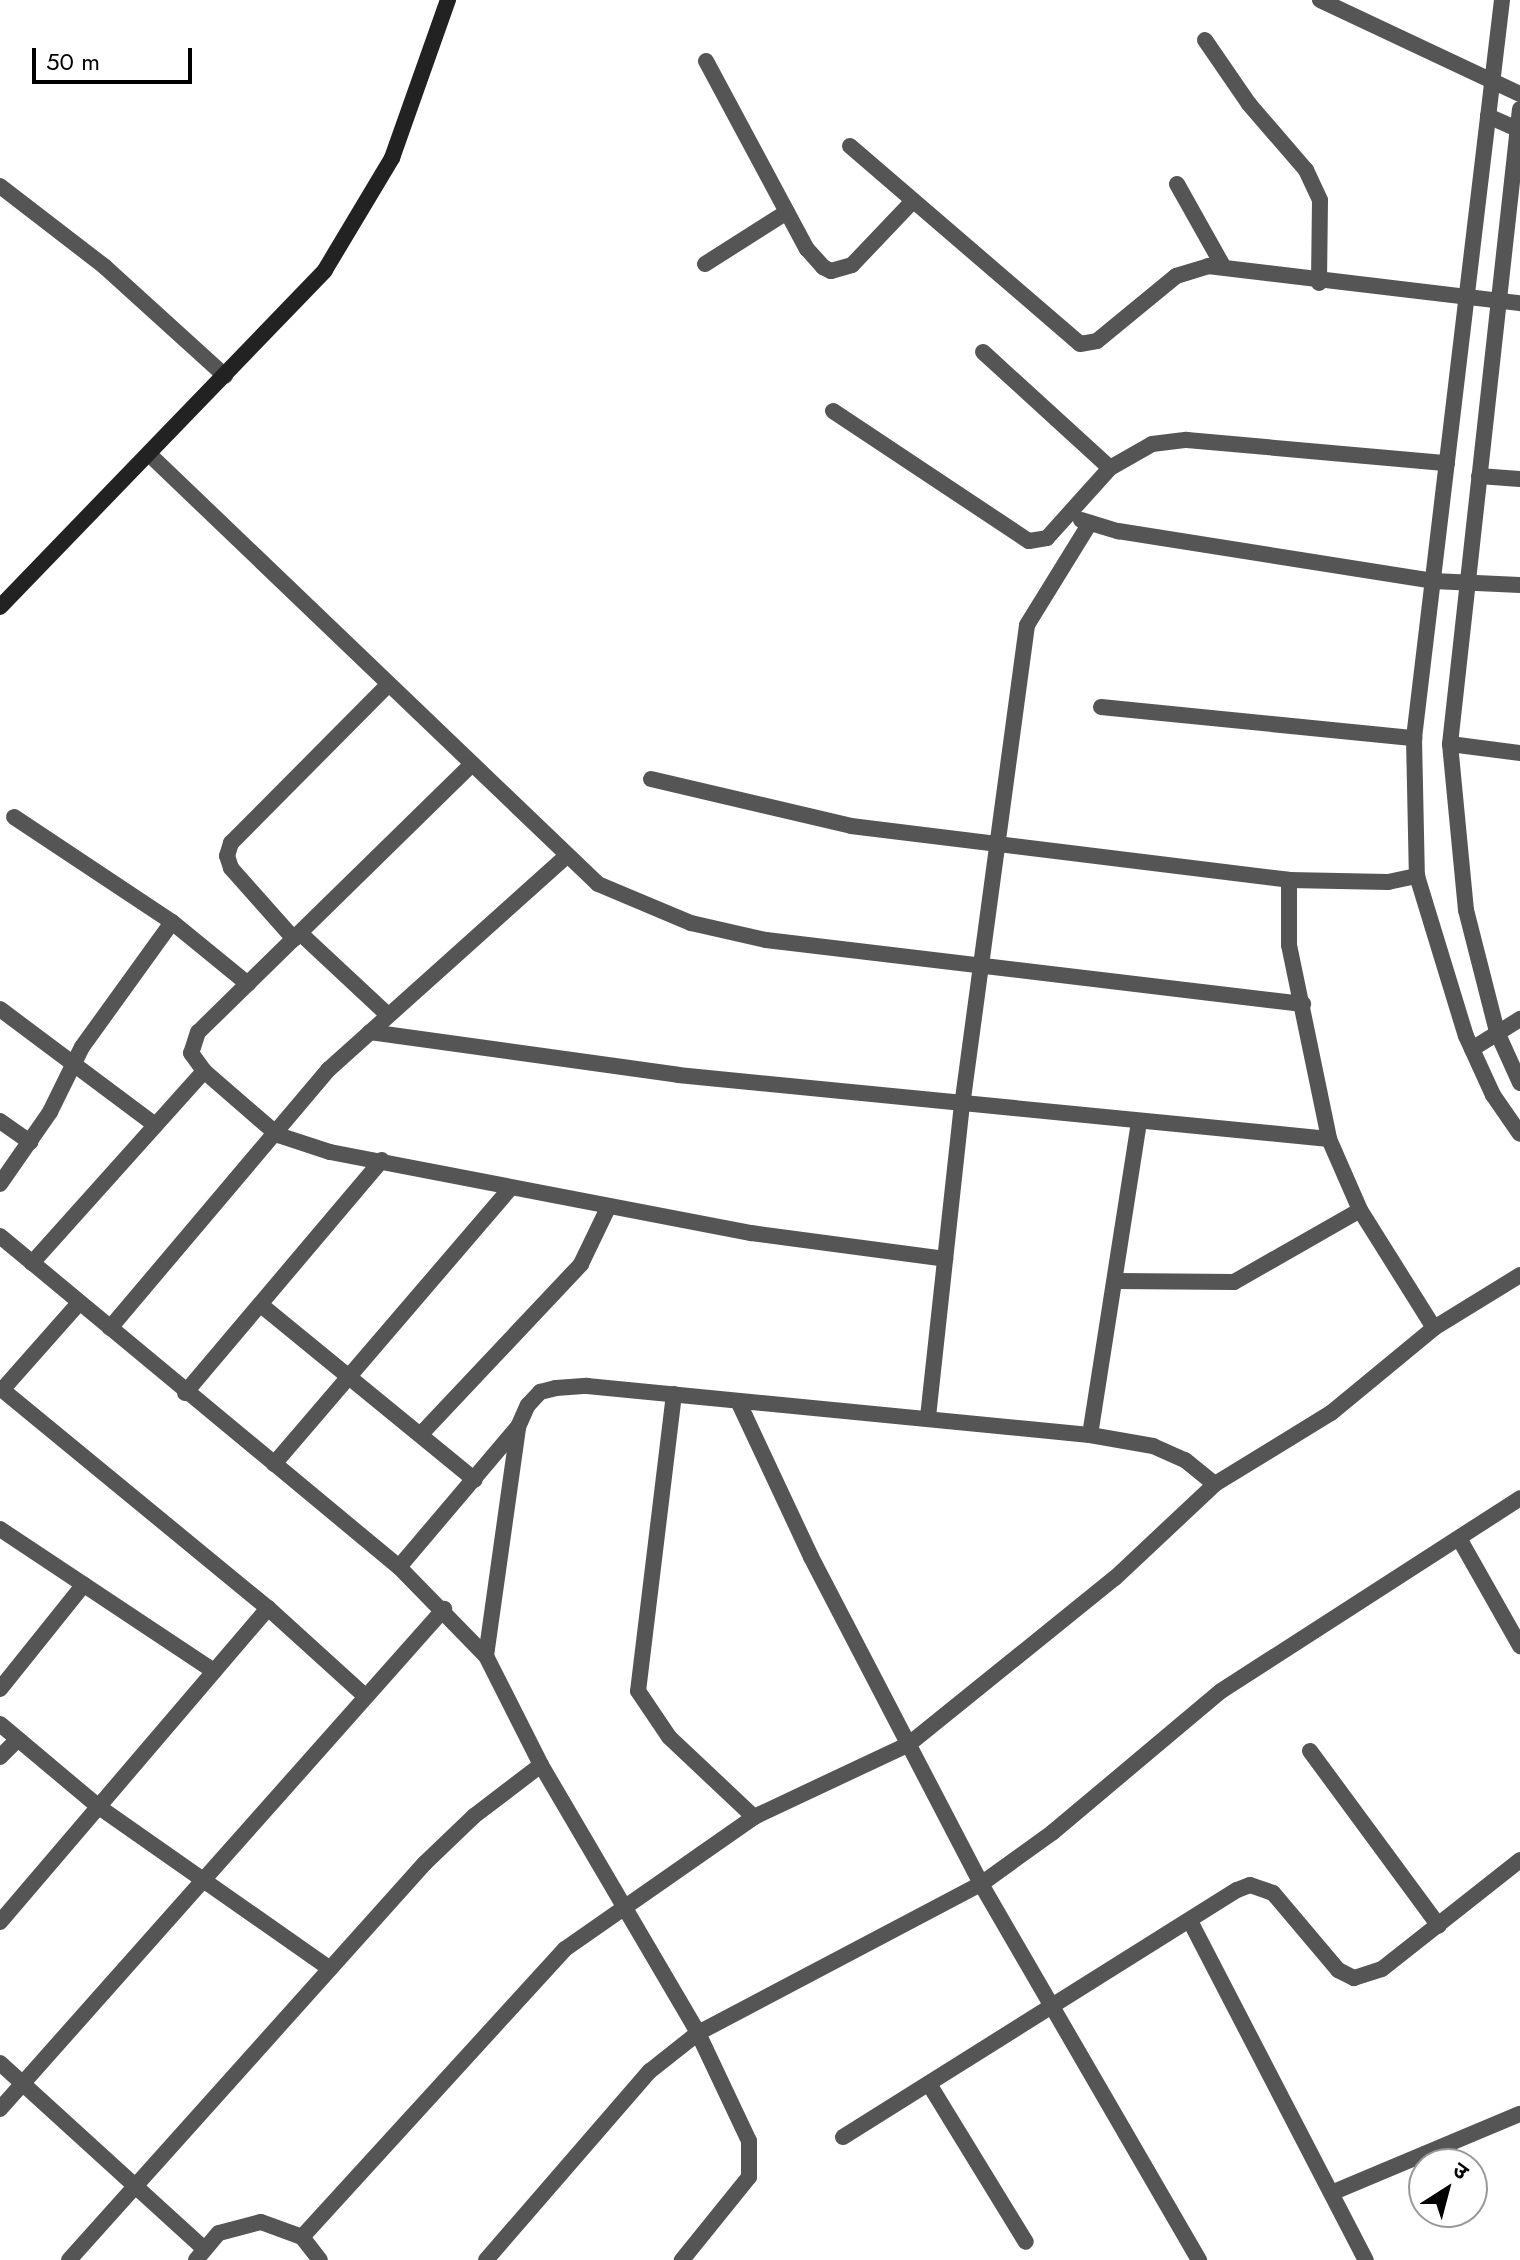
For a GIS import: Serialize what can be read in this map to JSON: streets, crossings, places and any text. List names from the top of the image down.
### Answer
{
  "scale_bar": "50 m",
  "north": "top right"
}
